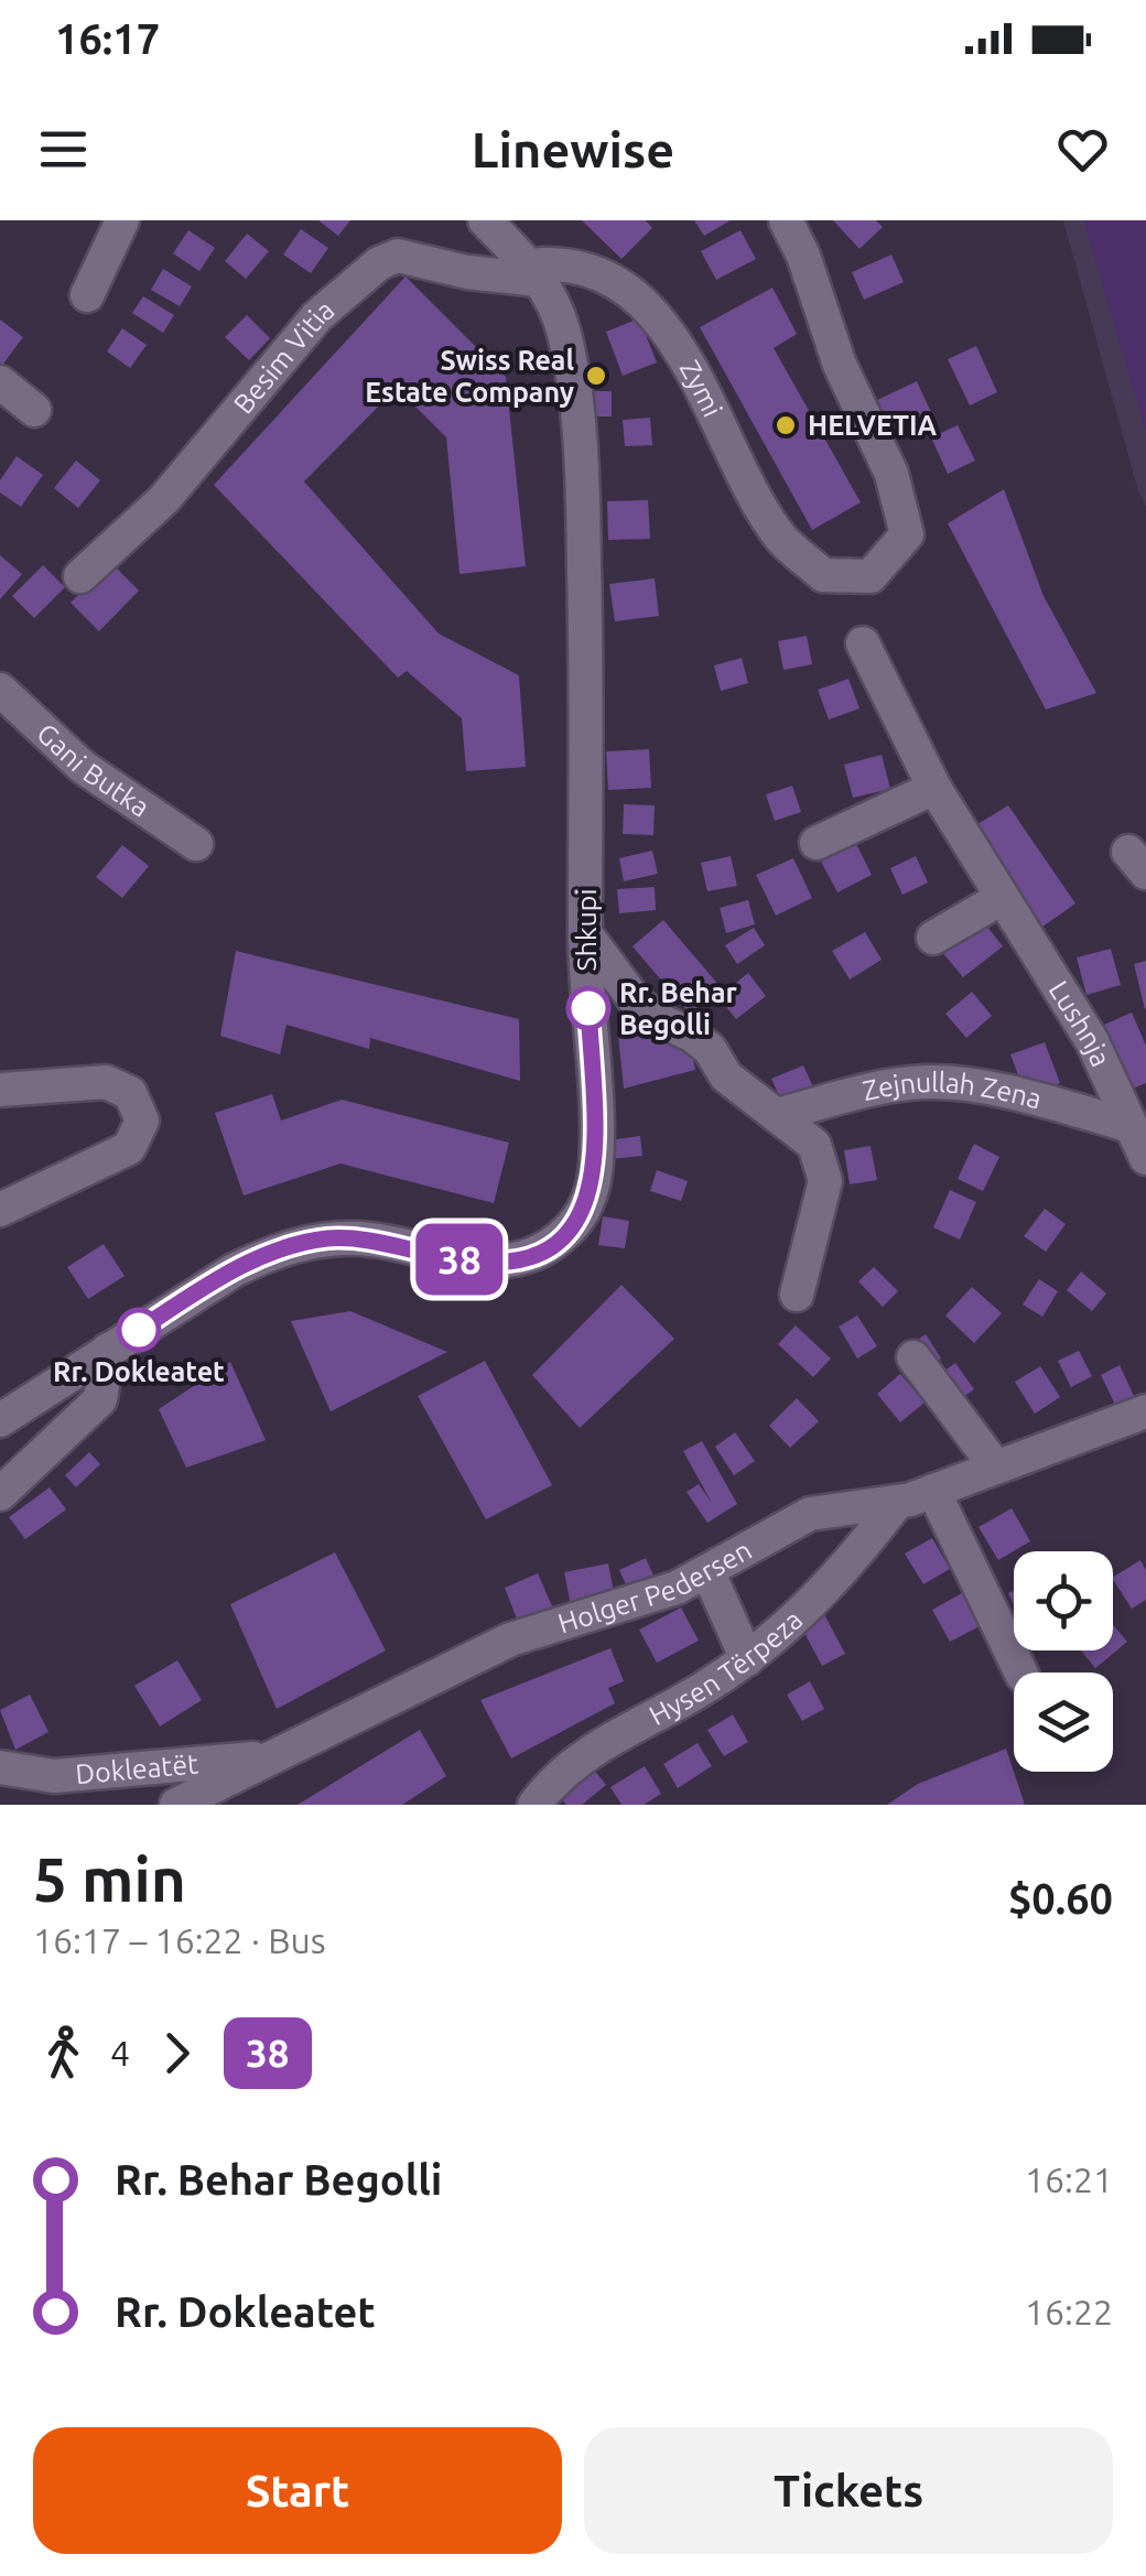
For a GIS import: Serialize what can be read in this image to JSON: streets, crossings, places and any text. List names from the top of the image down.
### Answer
{
  "streets": {
    "street": [
      "Besim Vitia",
      "Zymi",
      "Gani Butka",
      "Shkupi",
      "Lushnja",
      "Zejnullah Zena",
      "Holger Pedersen",
      "Hysen Tërpeza",
      "Dokleatët"
    ]
  },
  "crossings": [
    ["Besim Vitia", "Zymi"],
    ["Besim Vitia", "Shkupi"],
    ["Zymi", "Shkupi"],
    ["Lushnja", "Zejnullah Zena"],
    ["Holger Pedersen", "Hysen Tërpeza"],
    ["Holger Pedersen", "Dokleatët"]
  ],
  "places": [
    "Swiss Real Estate Company",
    "HELVETIA",
    "Rr. Behar Begolli",
    "Rr. Dokleatet"
  ],
  "lines": ["bus line 38"],
  "page": {
    "status": "16:17",
    "header": "Linewise",
    "on_map": "38",
    "heading": ["5 min", "16:17 – 16:22 · Bus", "$0.60"],
    "legs": ["4", "38"],
    "list": [
      {
        "name": "Rr. Behar Begolli",
        "value": "16:21"
      },
      {
        "name": "Rr. Dokleatet",
        "value": "16:22"
      }
    ],
    "buttons": ["Start", "Tickets"]
  }
}
